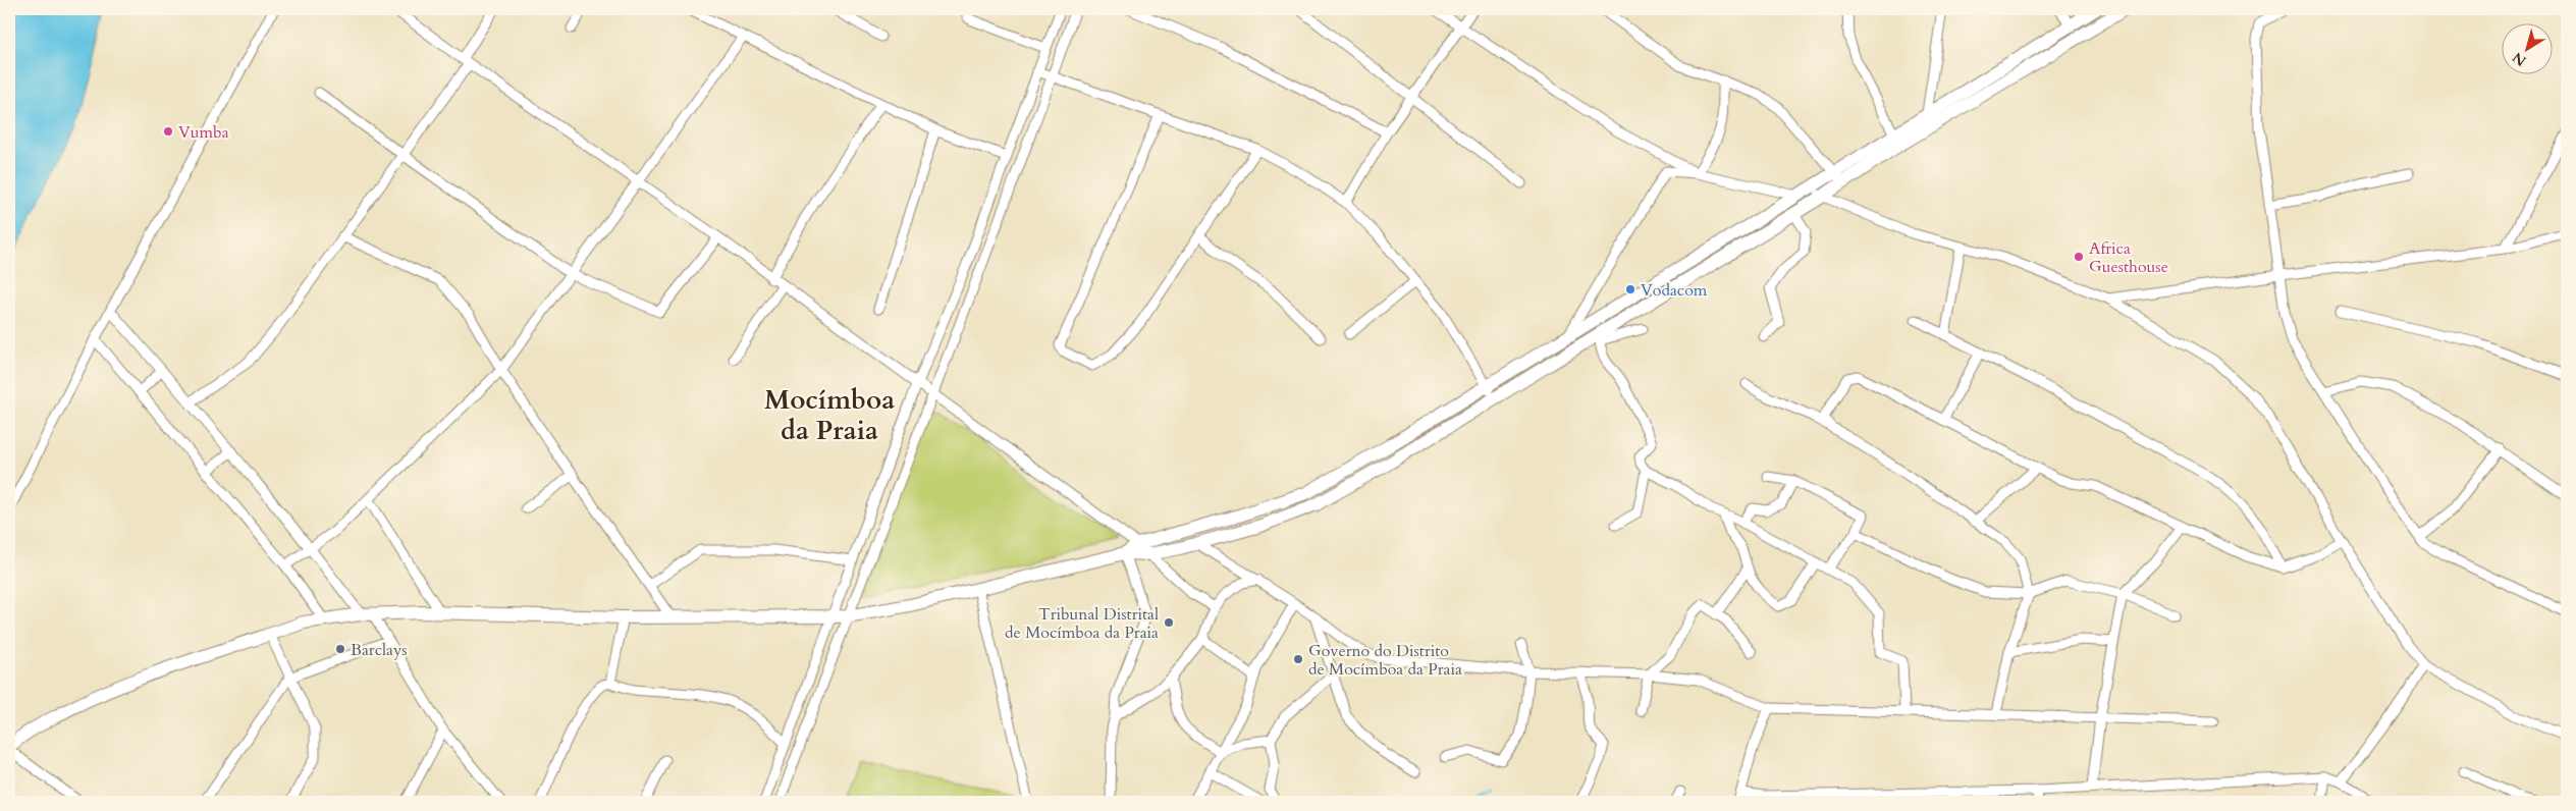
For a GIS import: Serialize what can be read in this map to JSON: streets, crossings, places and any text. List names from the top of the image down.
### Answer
{
  "districts": ["Mocímboa da Praia"],
  "places": [
    "Vumba",
    "Africa Guesthouse",
    "Vodacom",
    "Tribunal Distrital de Mocímboa da Praia",
    "Barclays",
    "Governo do Distrito de Mocímboa da Praia"
  ],
  "north": "bottom left"
}
